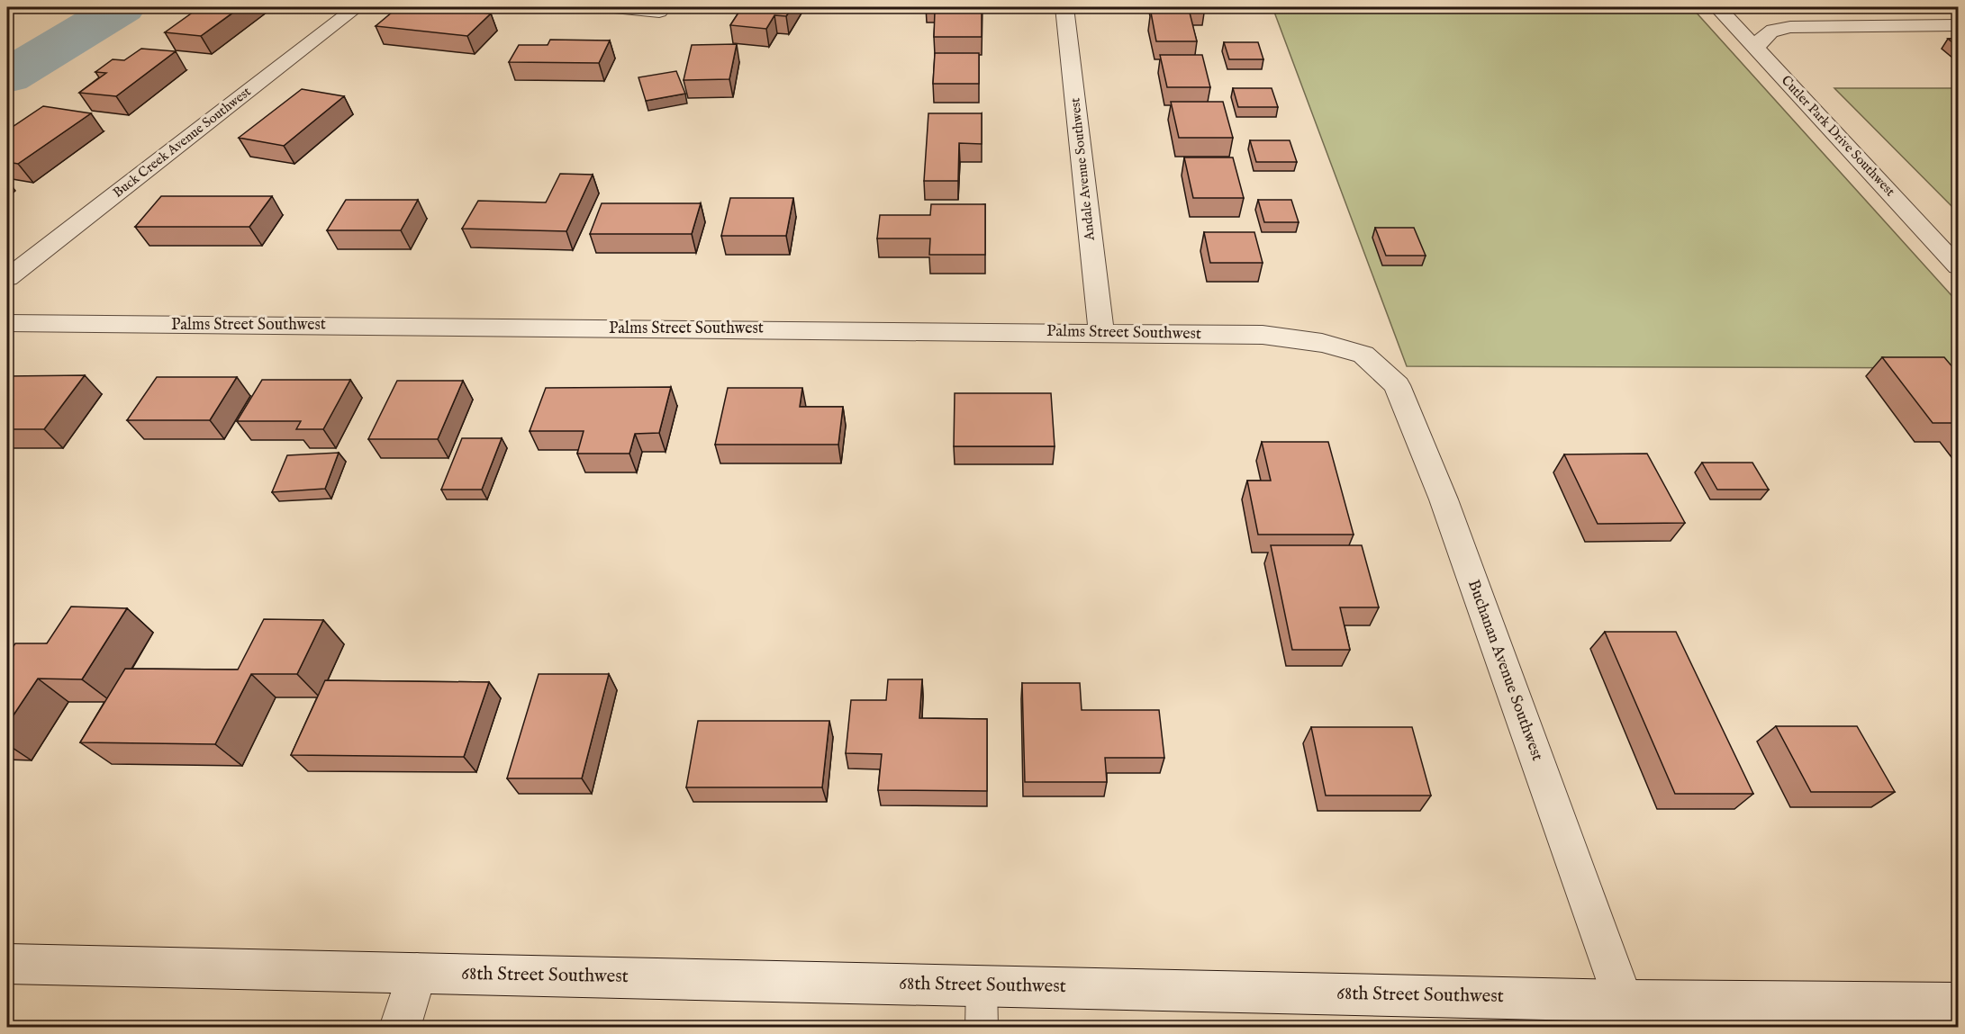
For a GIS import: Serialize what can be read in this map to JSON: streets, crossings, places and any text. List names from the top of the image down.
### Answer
{
  "streets": {
    "street": [
      "Cutler Park Drive Southwest",
      "Buck Creek Avenue Southwest",
      "Andale Avenue Southwest",
      "Palms Street Southwest",
      "Buchanan Avenue Southwest",
      "68th Street Southwest"
    ]
  },
  "crossings": [
    ["Andale Avenue Southwest", "Palms Street Southwest"],
    ["Palms Street Southwest", "Buchanan Avenue Southwest"],
    ["Buchanan Avenue Southwest", "68th Street Southwest"]
  ]
}
